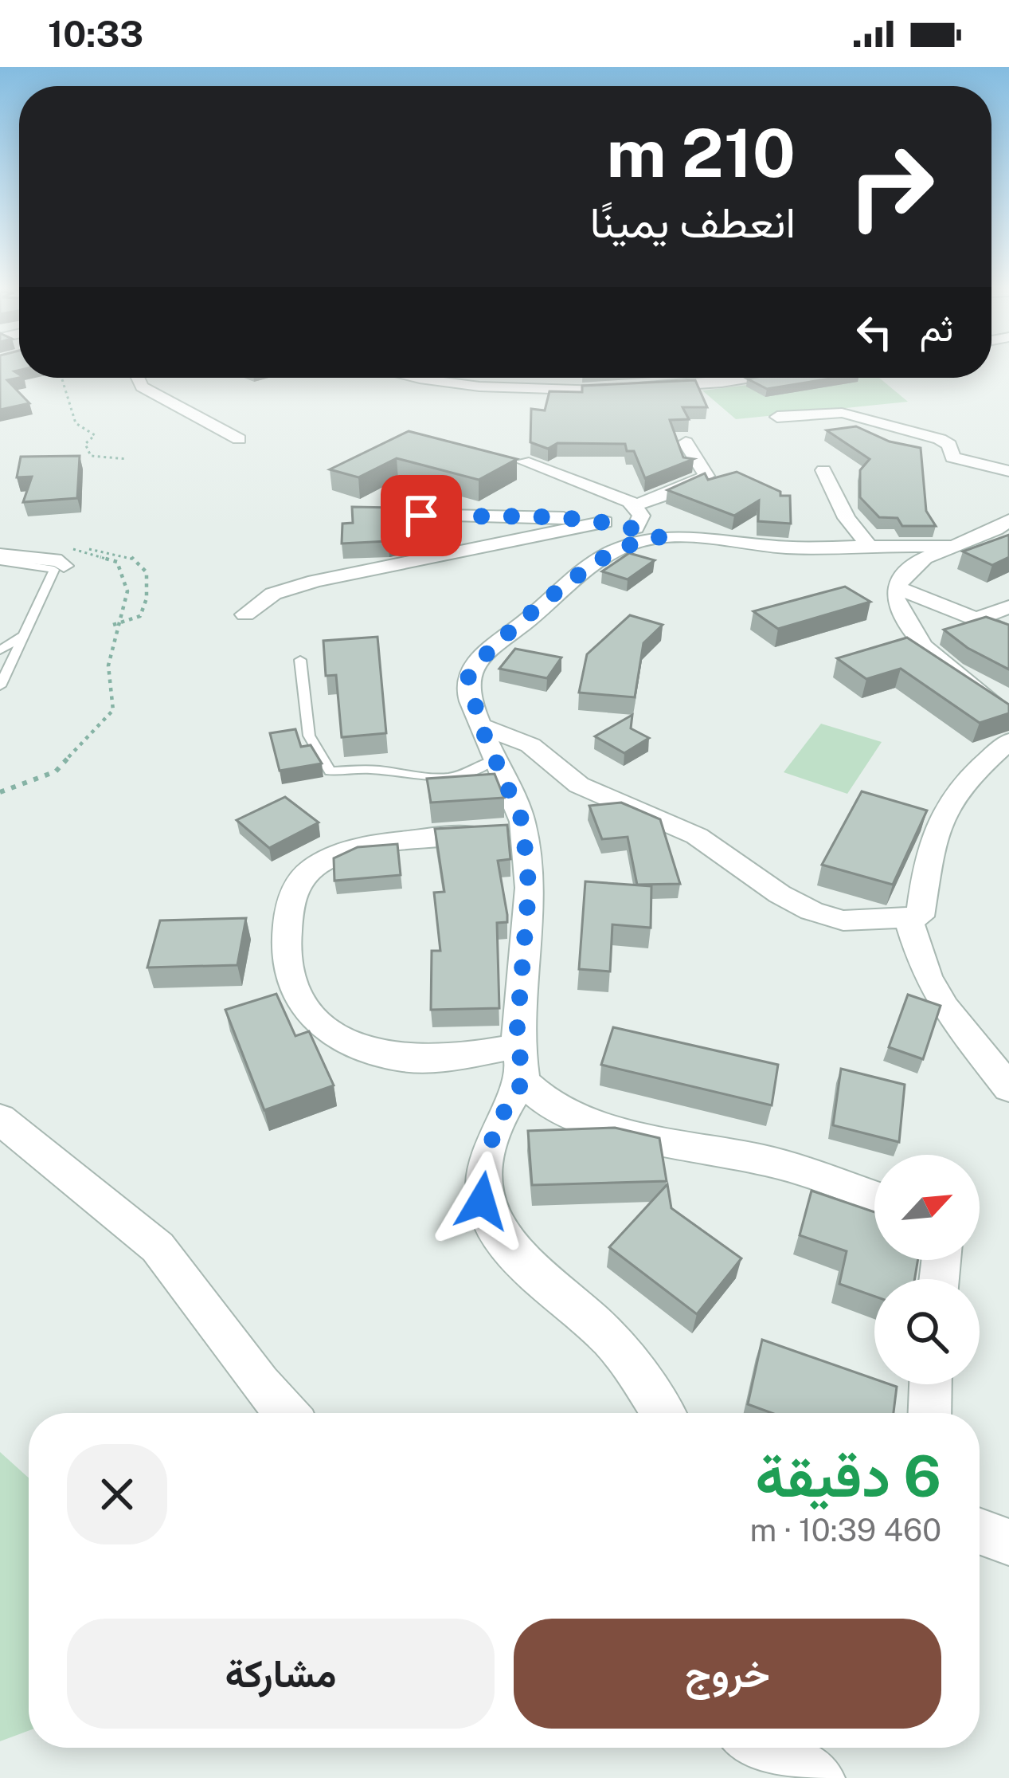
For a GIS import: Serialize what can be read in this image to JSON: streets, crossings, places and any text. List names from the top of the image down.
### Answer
{
  "north": "top right",
  "page": {
    "status": "10:33",
    "turn": ["210 m", "انعطف يمينًا"],
    "then": "ثم",
    "heading": ["6 دقيقة", "460 m · 10:39"],
    "buttons": ["خروج", "مشاركة"]
  }
}
